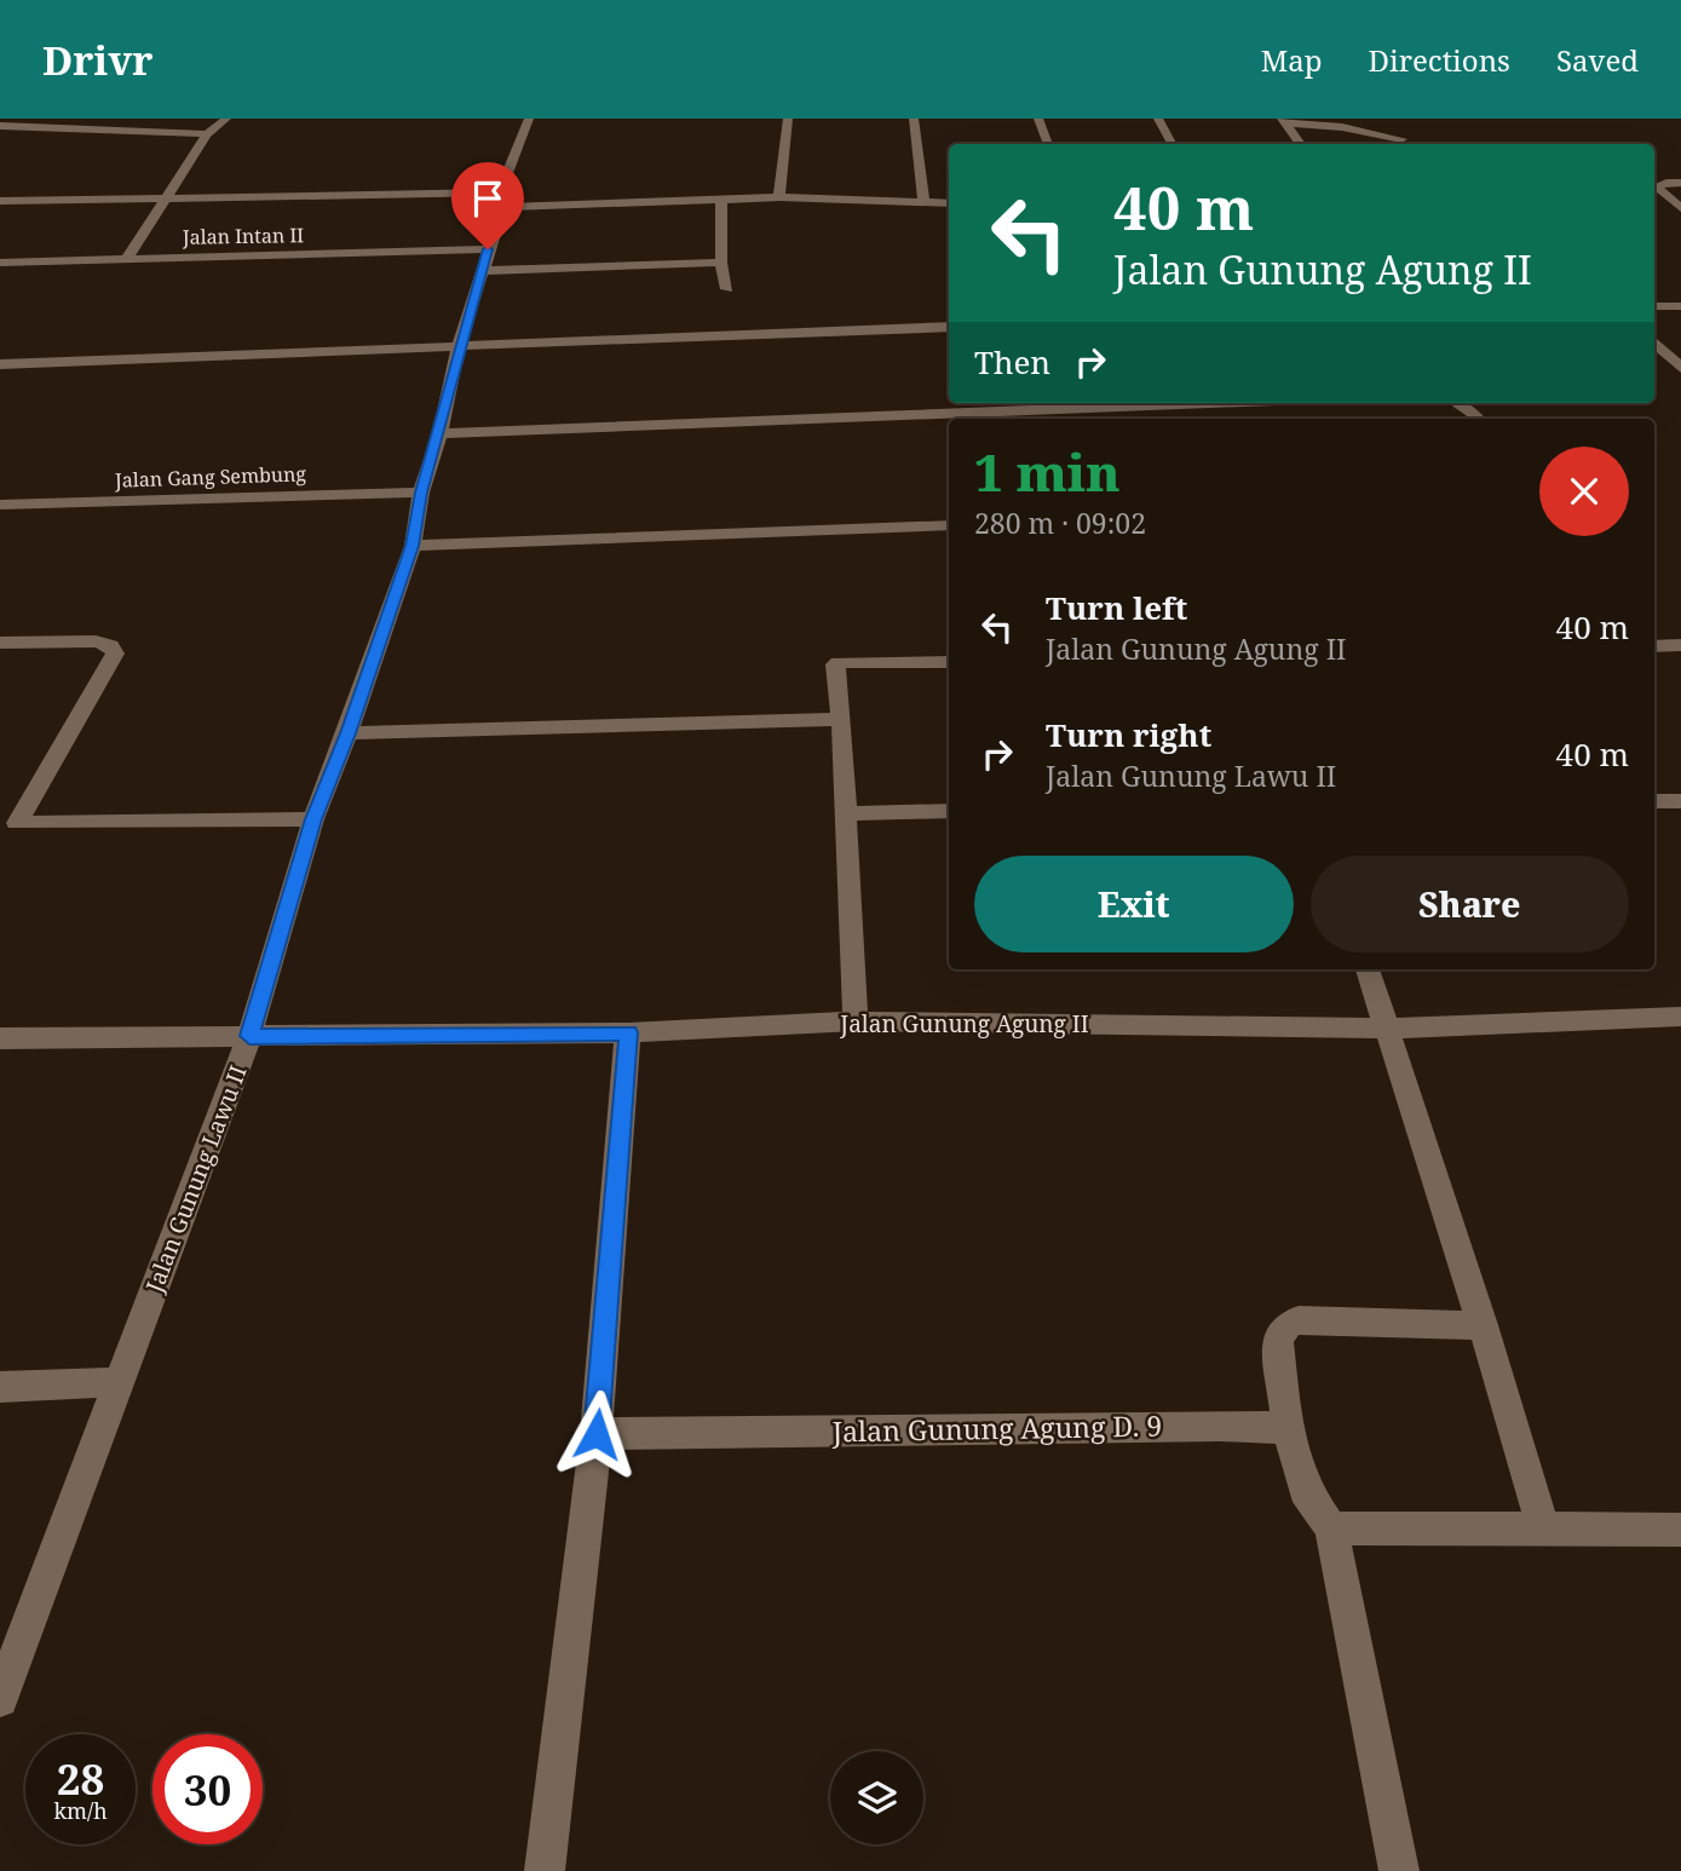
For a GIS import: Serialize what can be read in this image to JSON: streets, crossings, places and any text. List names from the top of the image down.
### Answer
{
  "streets": {
    "street": [
      "Jalan Intan II",
      "Jalan Gang Sembung",
      "Jalan Gunung Agung II",
      "Jalan Gunung Lawu II",
      "Jalan Gunung Agung D. 9"
    ]
  },
  "crossings": [
    ["Jalan Intan II", "Jalan Gunung Lawu II"],
    ["Jalan Gang Sembung", "Jalan Gunung Lawu II"],
    ["Jalan Gunung Agung II", "Jalan Gunung Lawu II"]
  ],
  "page": {
    "header": "Drivr",
    "nav": ["Map", "Directions", "Saved"],
    "turn": ["40 m", "Jalan Gunung Agung II"],
    "then": "Then",
    "heading": ["1 min", "280 m · 09:02"],
    "list": [
      {
        "name": "Turn left",
        "note": "Jalan Gunung Agung II",
        "value": "40 m"
      },
      {
        "name": "Turn right",
        "note": "Jalan Gunung Lawu II",
        "value": "40 m"
      }
    ],
    "buttons": ["Exit", "Share"],
    "speed": "28 km/h",
    "limit": "30"
  }
}
